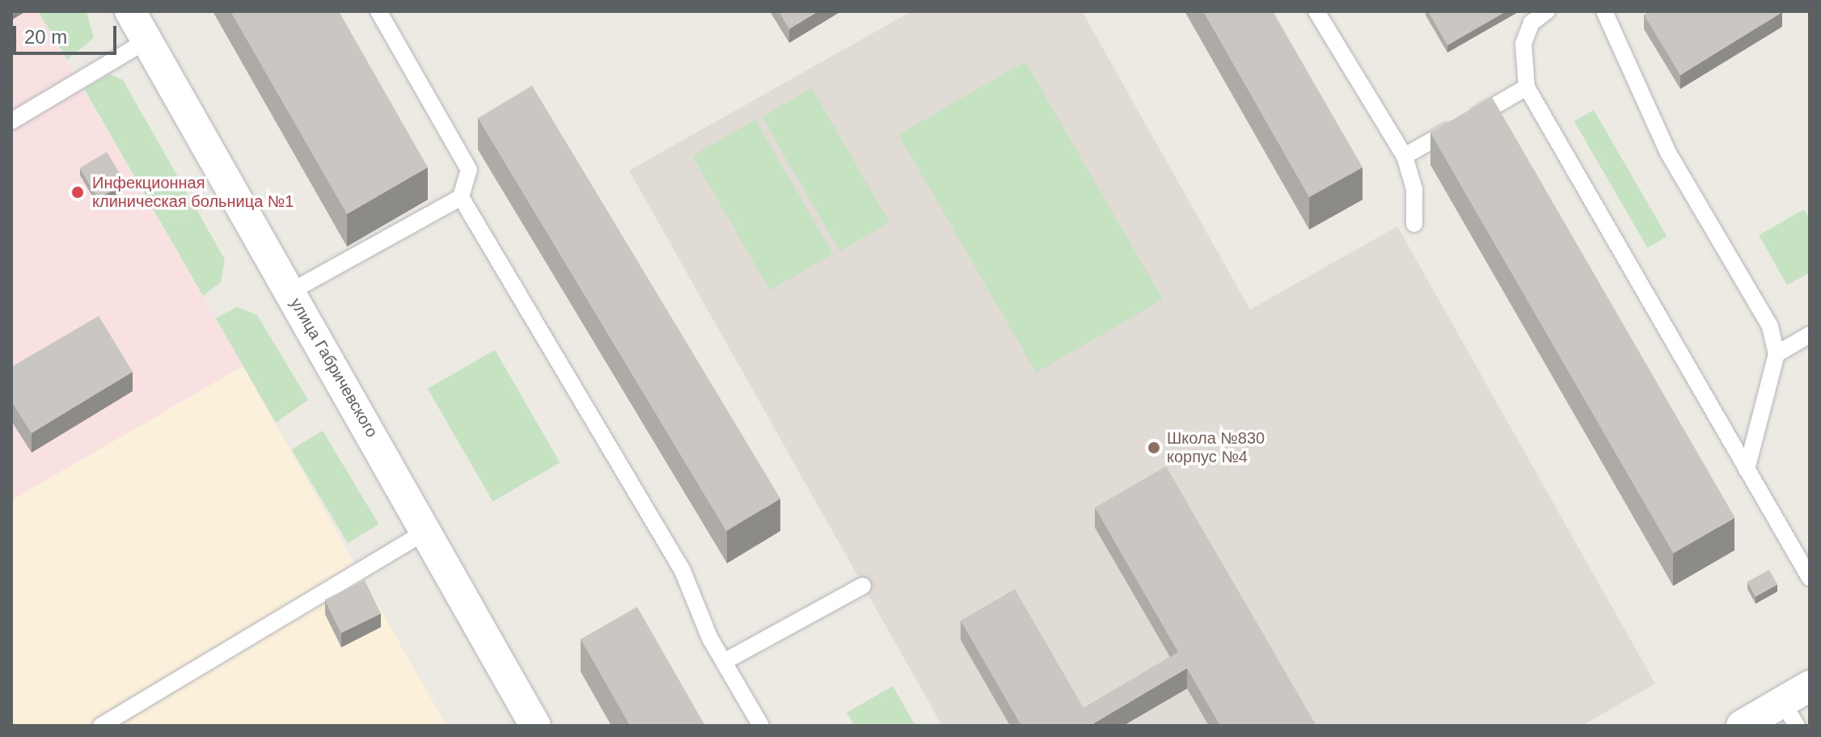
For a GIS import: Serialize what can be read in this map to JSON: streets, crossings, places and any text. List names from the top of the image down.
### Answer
{
  "streets": {
    "street": ["улица Габричевского"]
  },
  "places": ["Инфекционная клиническая больница №1", "Школа №830 корпус №4"],
  "scale_bar": "20 m"
}
